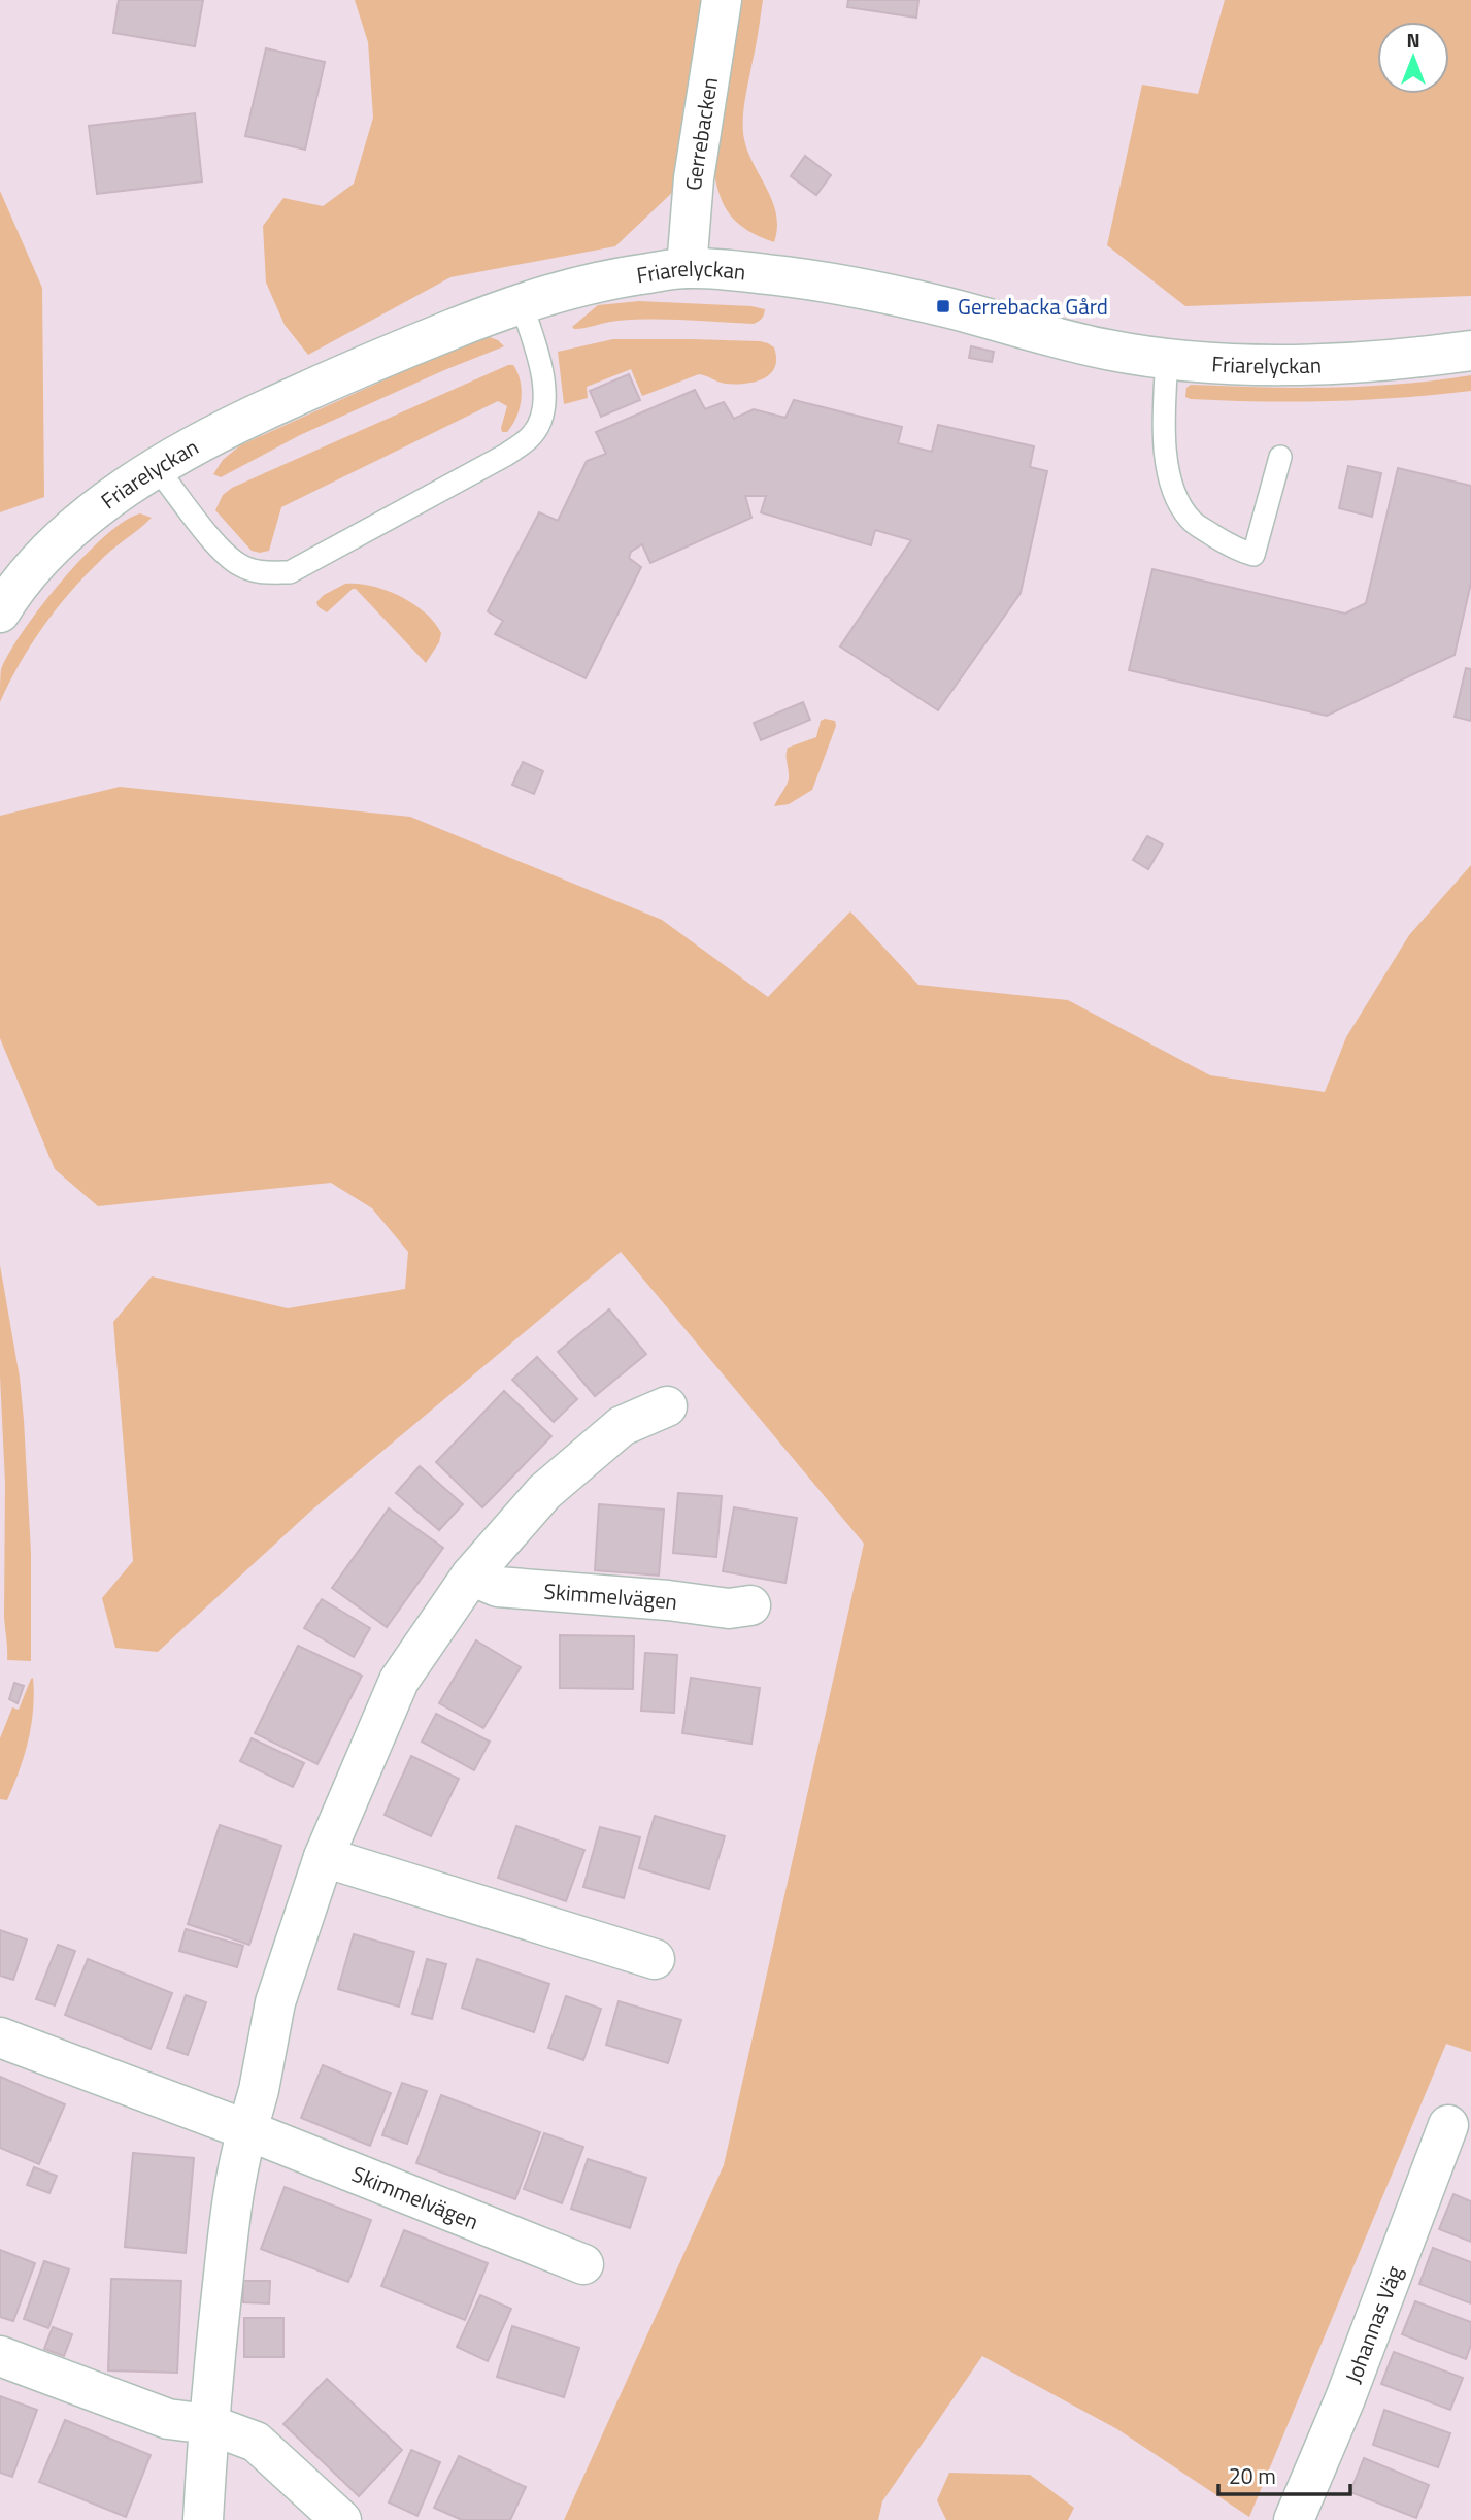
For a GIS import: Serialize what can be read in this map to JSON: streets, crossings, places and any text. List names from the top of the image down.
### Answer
{
  "streets": {
    "street": [
      "Gerrebacken",
      "Friarelyckan",
      "Skimmelvägen",
      "Johannas Väg"
    ]
  },
  "crossings": [
    ["Gerrebacken", "Friarelyckan"]
  ],
  "places": {
    "transit": ["Gerrebacka Gård"]
  },
  "scale_bar": "20 m",
  "north": "top"
}
